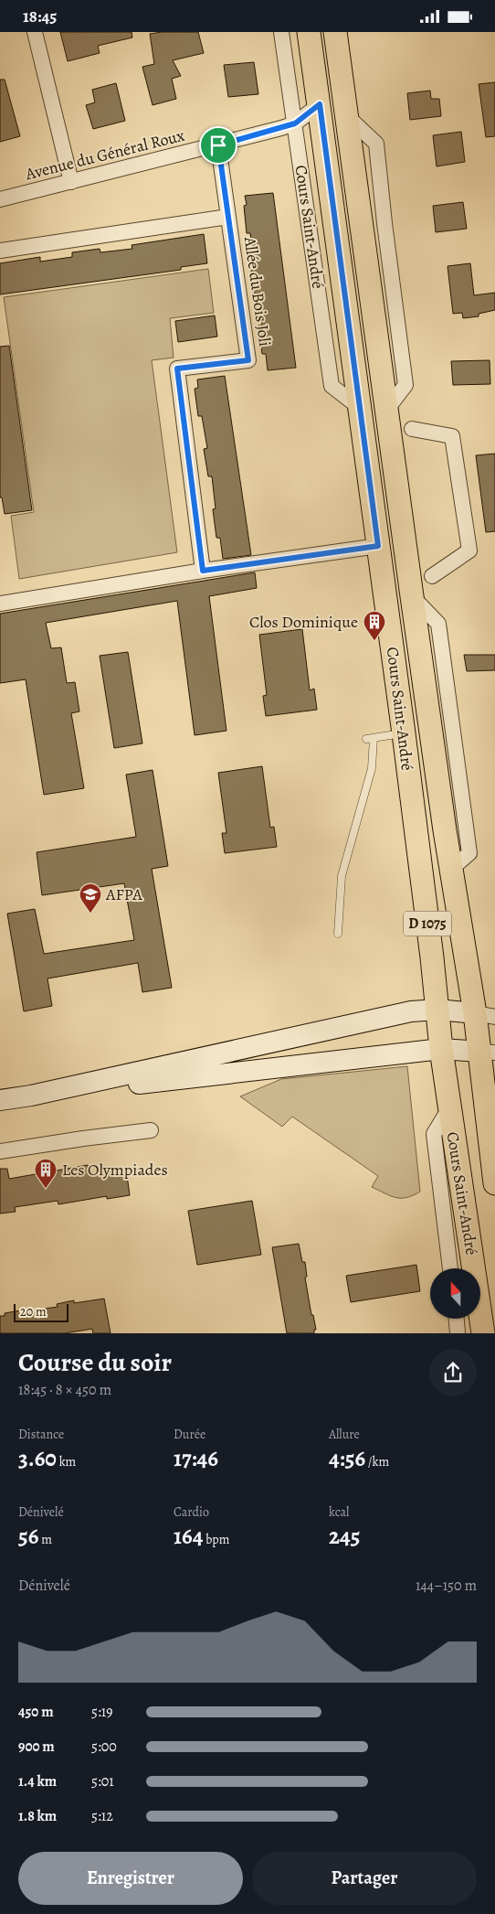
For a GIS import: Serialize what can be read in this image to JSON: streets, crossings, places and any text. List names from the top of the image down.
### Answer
{
  "streets": {
    "main road": ["Cours Saint-André", "D 1075"],
    "street": ["Avenue du Général Roux", "Allée du Bois Joli"]
  },
  "crossings": [
    ["Avenue du Général Roux", "Cours Saint-André"],
    ["Avenue du Général Roux", "Allée du Bois Joli"]
  ],
  "places": {
    "building": ["Clos Dominique", "Les Olympiades"],
    "school or university": ["AFPA"]
  },
  "scale_bar": "20 m",
  "north": "top",
  "page": {
    "status": "18:45",
    "scale": "20 m",
    "heading": ["Course du soir", "18:45 · 8 × 450 m"],
    "stats": [
      ["Distance", "3.60 km"],
      ["Durée", "17:46"],
      ["Allure", "4:56 /km"],
      ["Dénivelé", "56 m"],
      ["Cardio", "164 bpm"],
      ["kcal", "245"]
    ],
    "chart": ["Dénivelé", "144–150 m"],
    "list": [
      {
        "name": "450 m",
        "note": "5:19"
      },
      {
        "name": "900 m",
        "note": "5:00"
      },
      {
        "name": "1.4 km",
        "note": "5:01"
      },
      {
        "name": "1.8 km",
        "note": "5:12"
      }
    ],
    "buttons": ["Enregistrer", "Partager"]
  }
}
